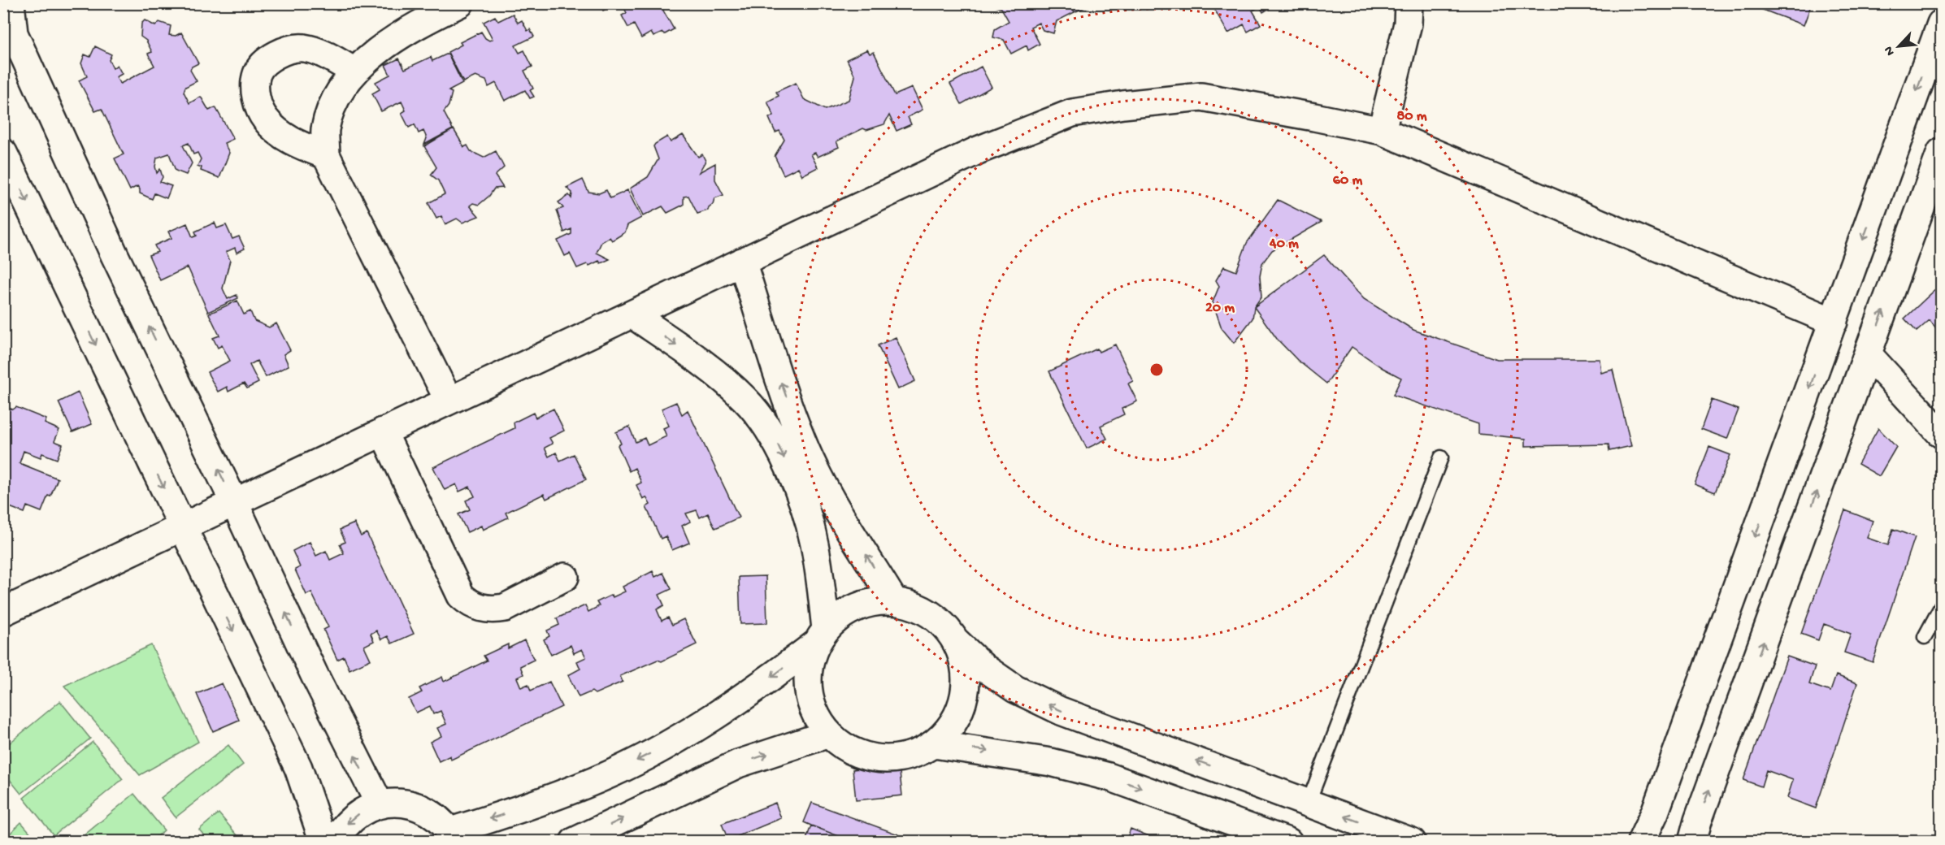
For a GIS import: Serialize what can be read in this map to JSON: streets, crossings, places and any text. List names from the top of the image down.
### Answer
{
  "north": "bottom left",
  "rings": [
    "80 m",
    "60 m",
    "40 m",
    "20 m"
  ]
}
